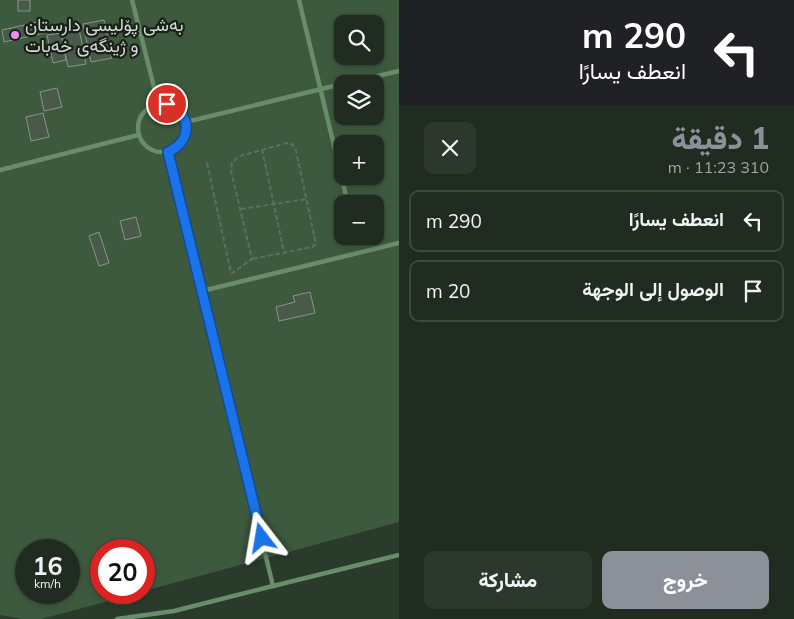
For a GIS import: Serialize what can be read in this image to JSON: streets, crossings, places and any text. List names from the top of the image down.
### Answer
{
  "places": ["بەشی پۆلیسی دارستان و ژینگەی خەبات"],
  "page": {
    "turn": ["290 m", "انعطف يسارًا"],
    "map_buttons": ["+", "−"],
    "heading": ["1 دقيقة", "310 m · 11:23"],
    "list": [
      {
        "name": "انعطف يسارًا",
        "value": "290 m"
      },
      {
        "name": "الوصول إلى الوجهة",
        "value": "20 m"
      }
    ],
    "speed": "16 km/h",
    "limit": "20",
    "buttons": ["خروج", "مشاركة"]
  }
}
